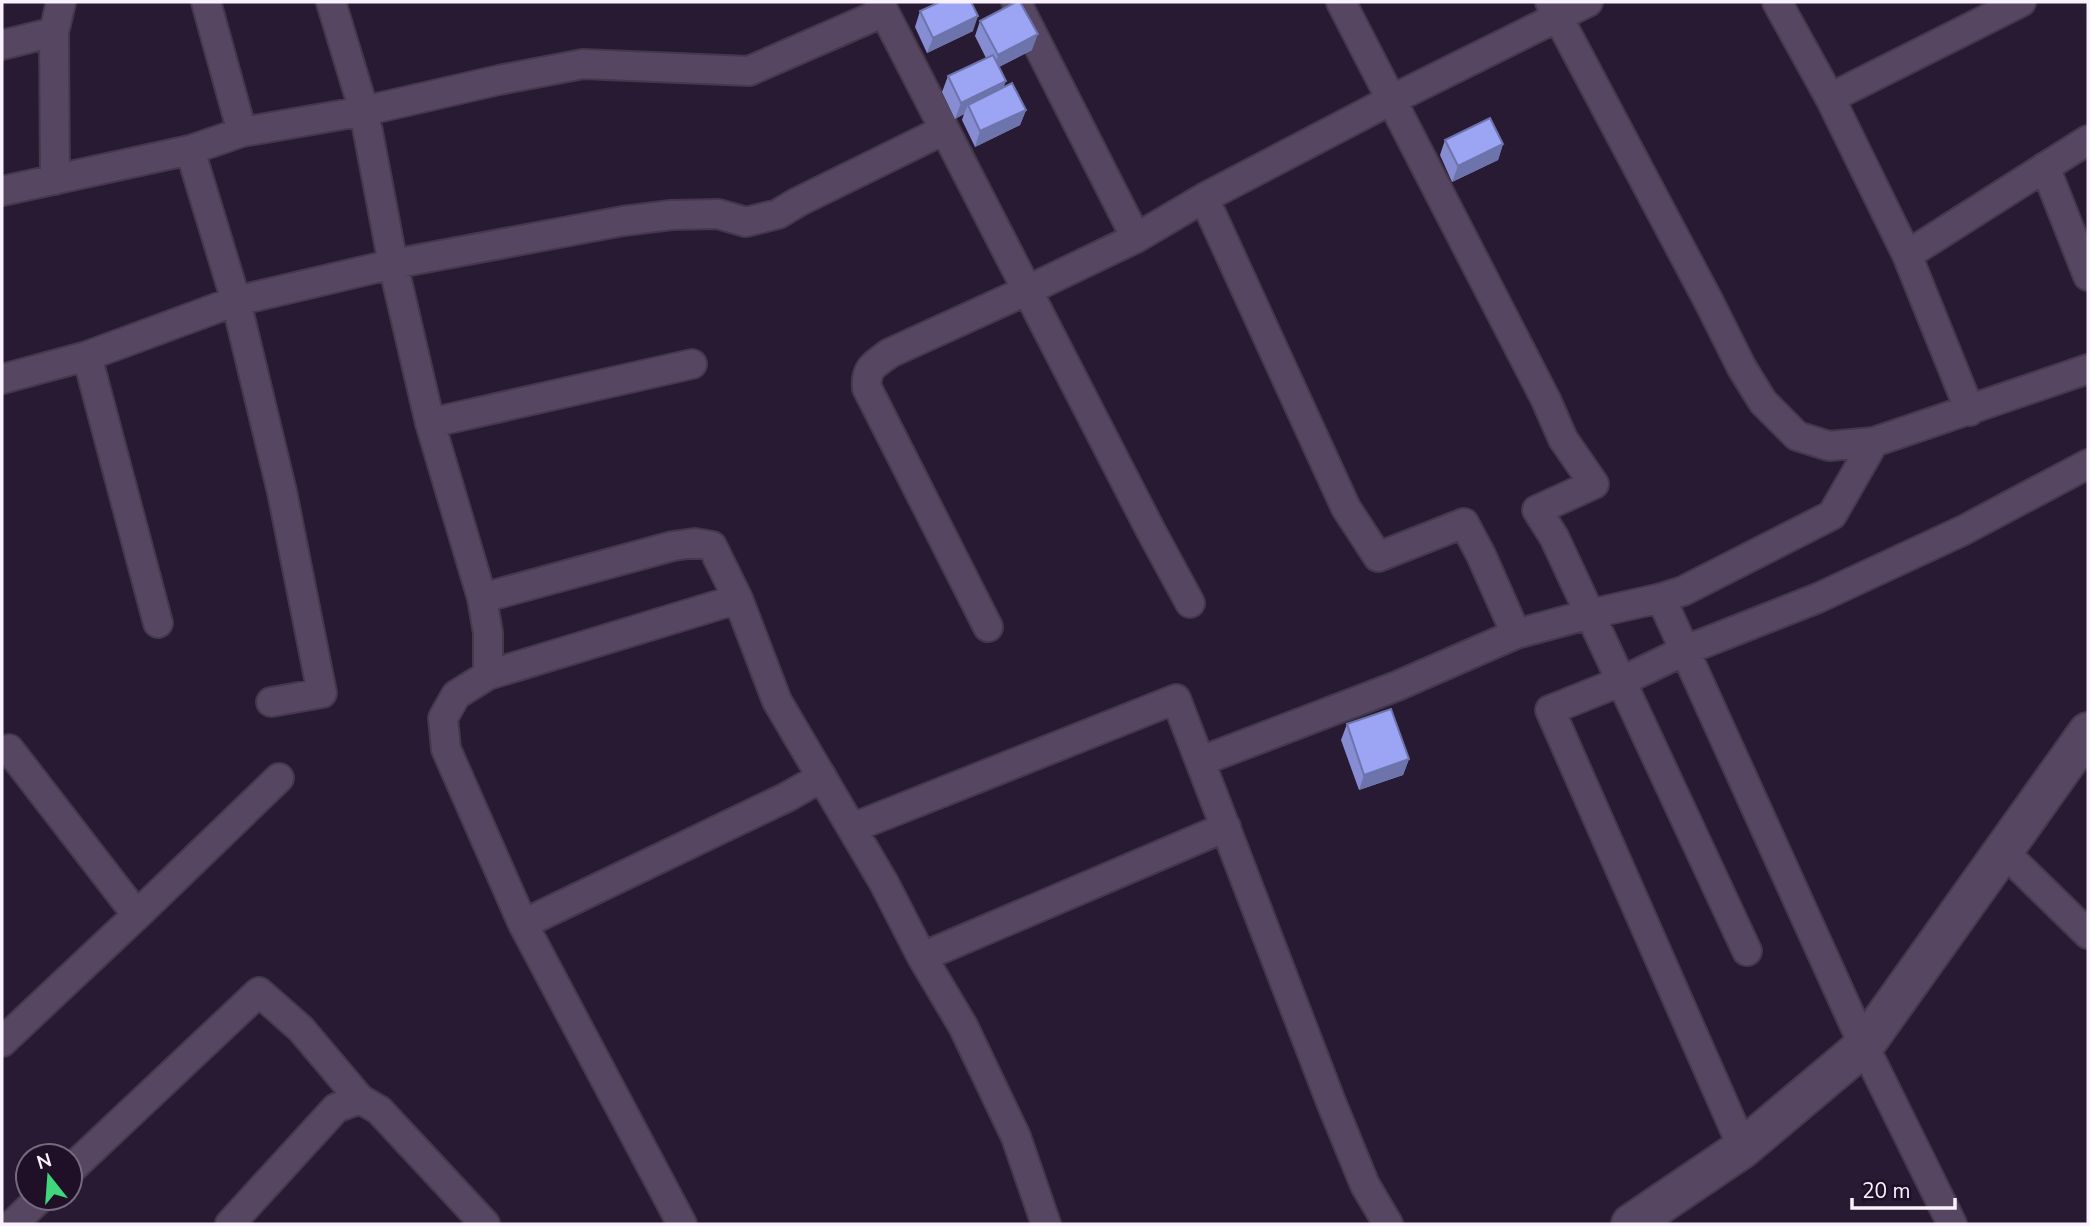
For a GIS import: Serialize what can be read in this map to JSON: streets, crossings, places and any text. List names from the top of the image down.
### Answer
{
  "scale_bar": "20 m",
  "north": "top"
}
